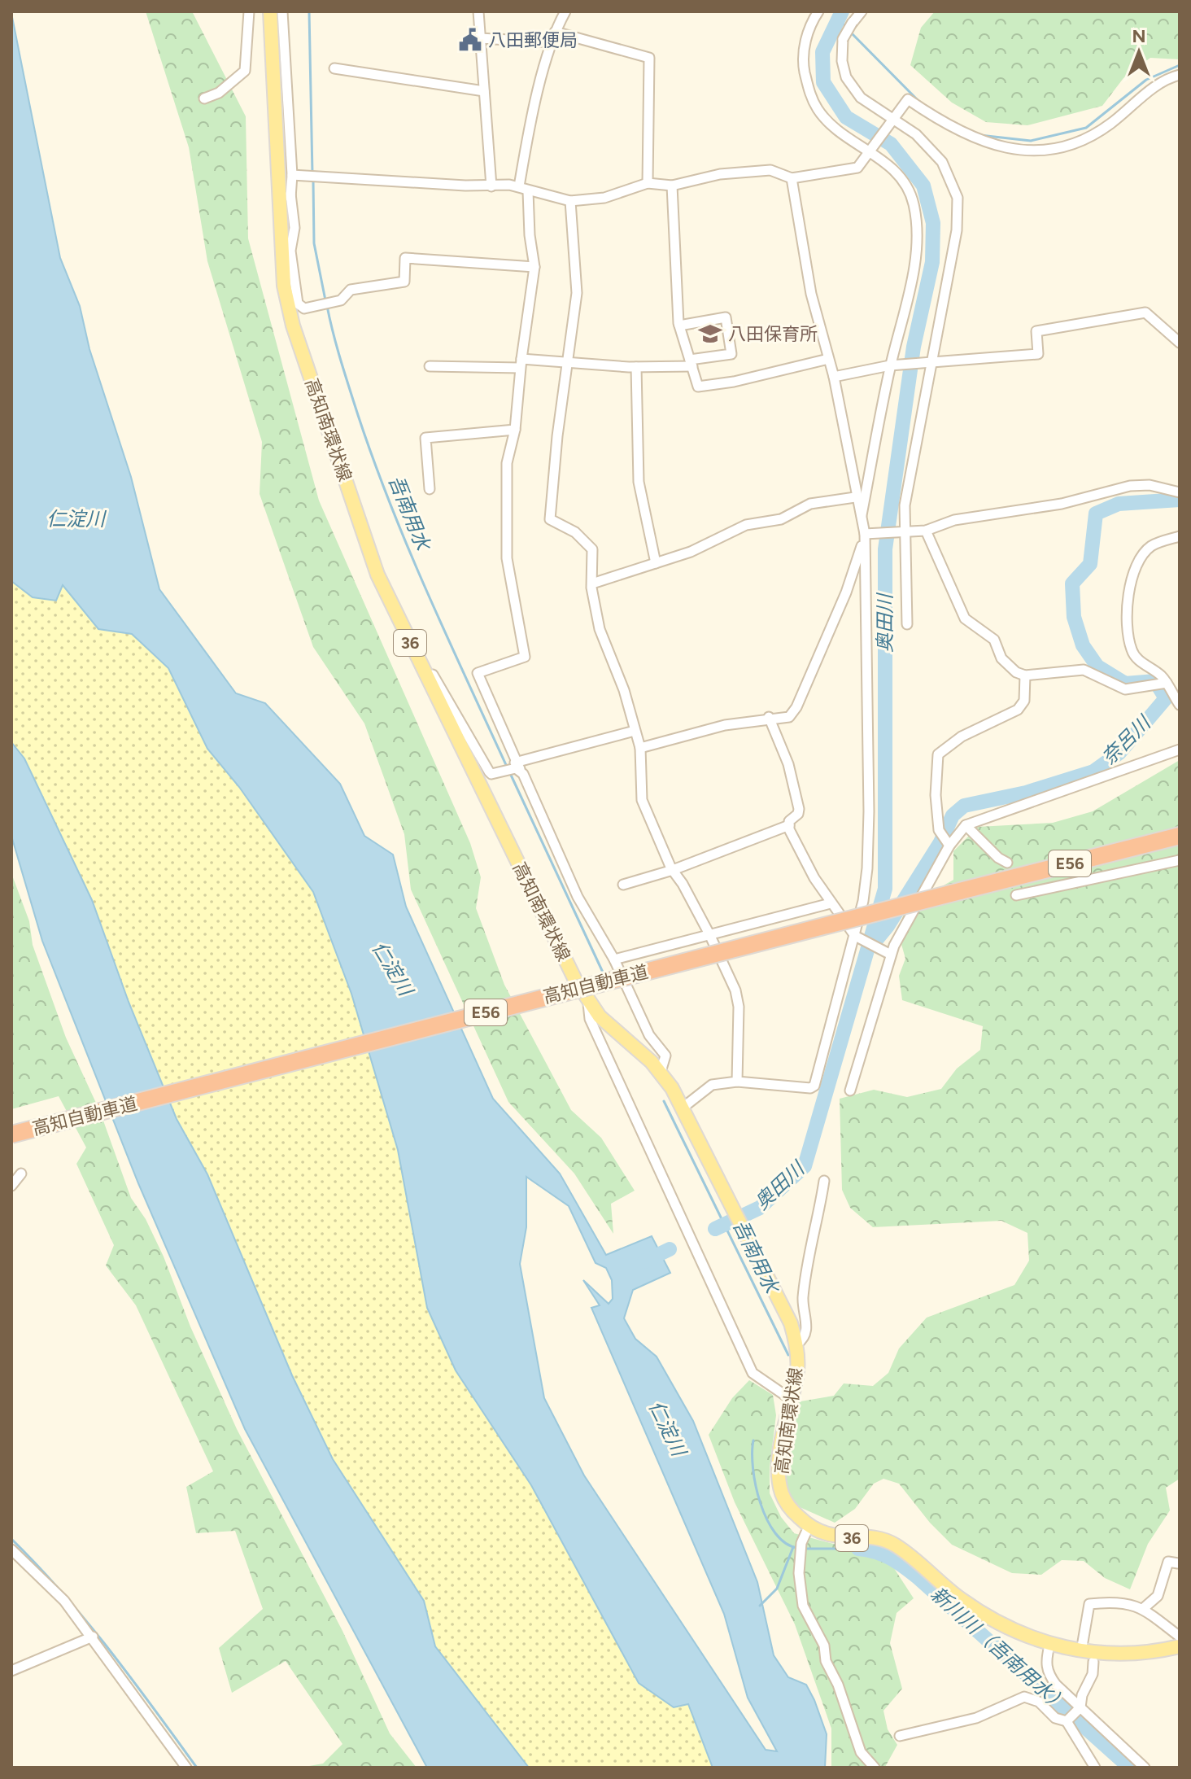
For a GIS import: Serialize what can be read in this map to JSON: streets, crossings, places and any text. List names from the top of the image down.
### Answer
{
  "streets": {
    "highway": ["E56", "高知自動車道"],
    "main road": ["高知南環状線", "36"]
  },
  "crossings": [
    ["高知南環状線", "36"]
  ],
  "water": [
    "吾南用水",
    "仁淀川",
    "奥田川",
    "奈呂川",
    "新川川（吾南用水）"
  ],
  "places": {
    "public building": ["八田郵便局"],
    "school or university": ["八田保育所"]
  },
  "north": "top"
}
